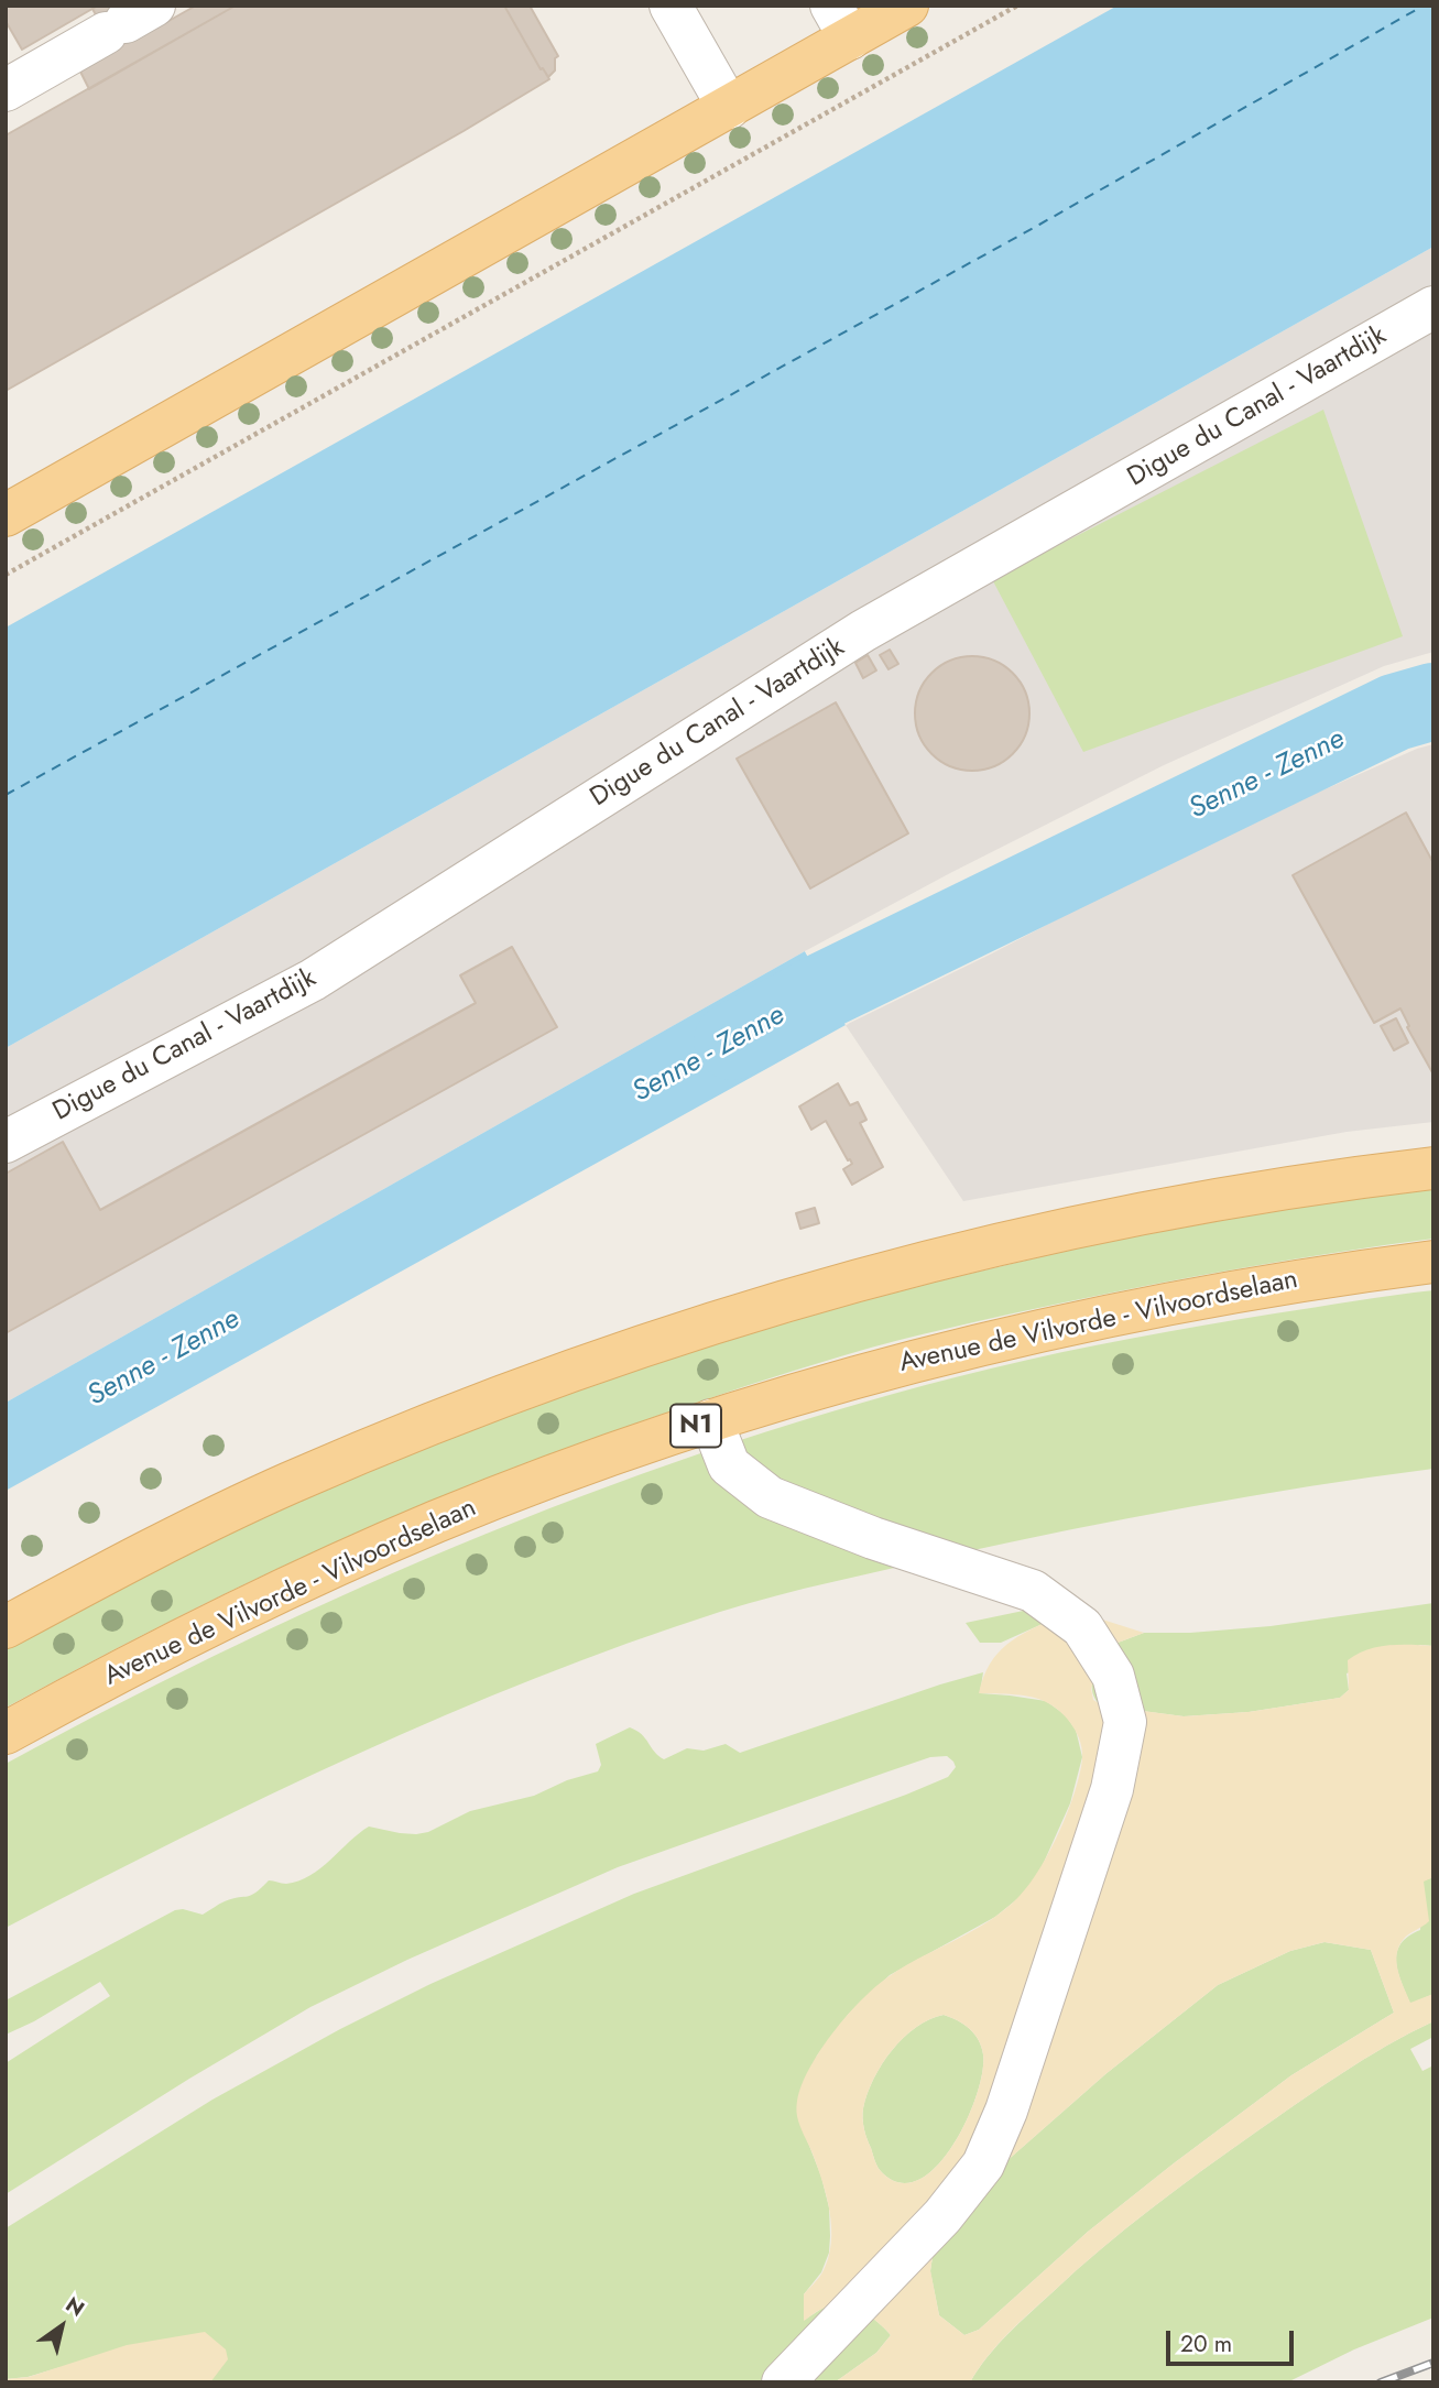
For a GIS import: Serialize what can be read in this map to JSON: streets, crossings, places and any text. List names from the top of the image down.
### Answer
{
  "streets": {
    "main road": ["Avenue de Vilvorde - Vilvoordselaan", "N1"],
    "lane": ["Digue du Canal - Vaartdijk"]
  },
  "water": ["Senne - Zenne"],
  "scale_bar": "20 m",
  "north": "top right"
}
